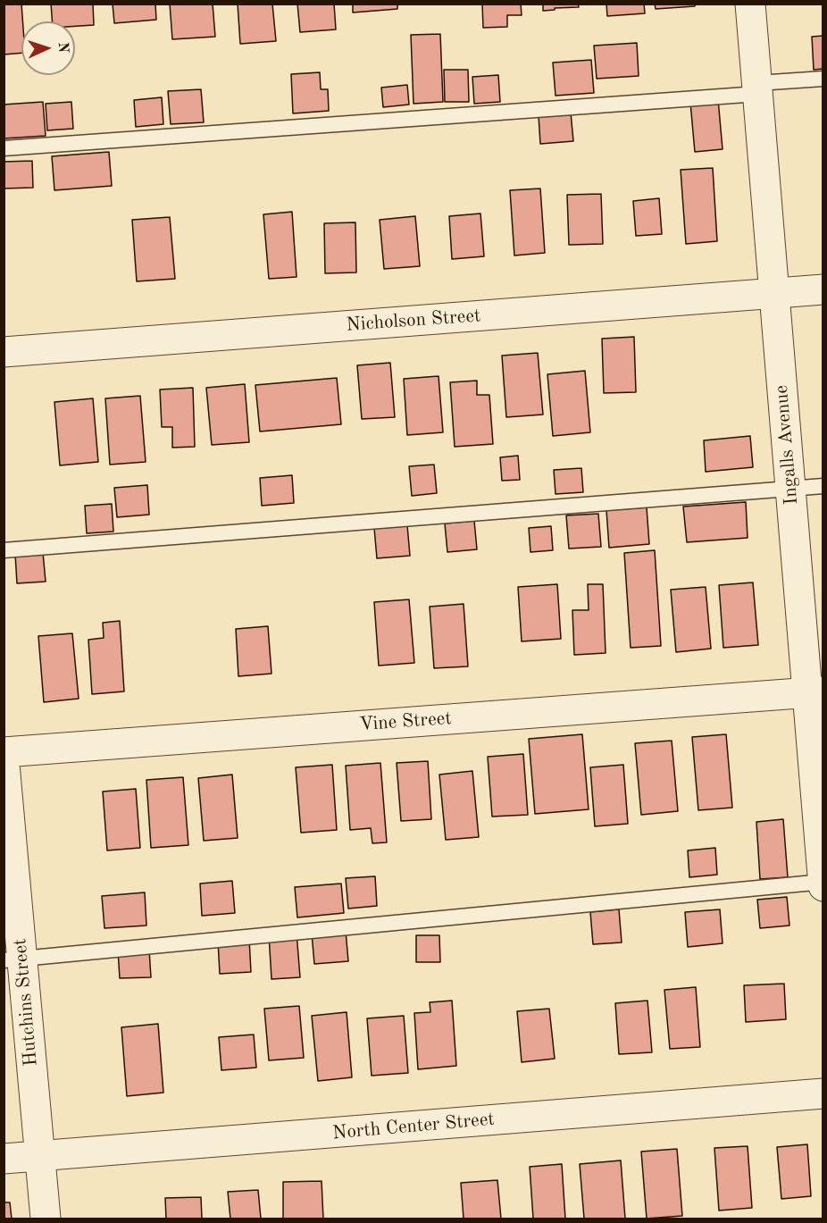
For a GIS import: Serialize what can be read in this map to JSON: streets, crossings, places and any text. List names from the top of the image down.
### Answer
{
  "streets": {
    "street": [
      "Nicholson Street",
      "Ingalls Avenue",
      "Vine Street",
      "Hutchins Street",
      "North Center Street"
    ]
  },
  "crossings": [
    ["Nicholson Street", "Ingalls Avenue"],
    ["Ingalls Avenue", "Vine Street"],
    ["Vine Street", "Hutchins Street"],
    ["Hutchins Street", "North Center Street"]
  ],
  "north": "right"
}
